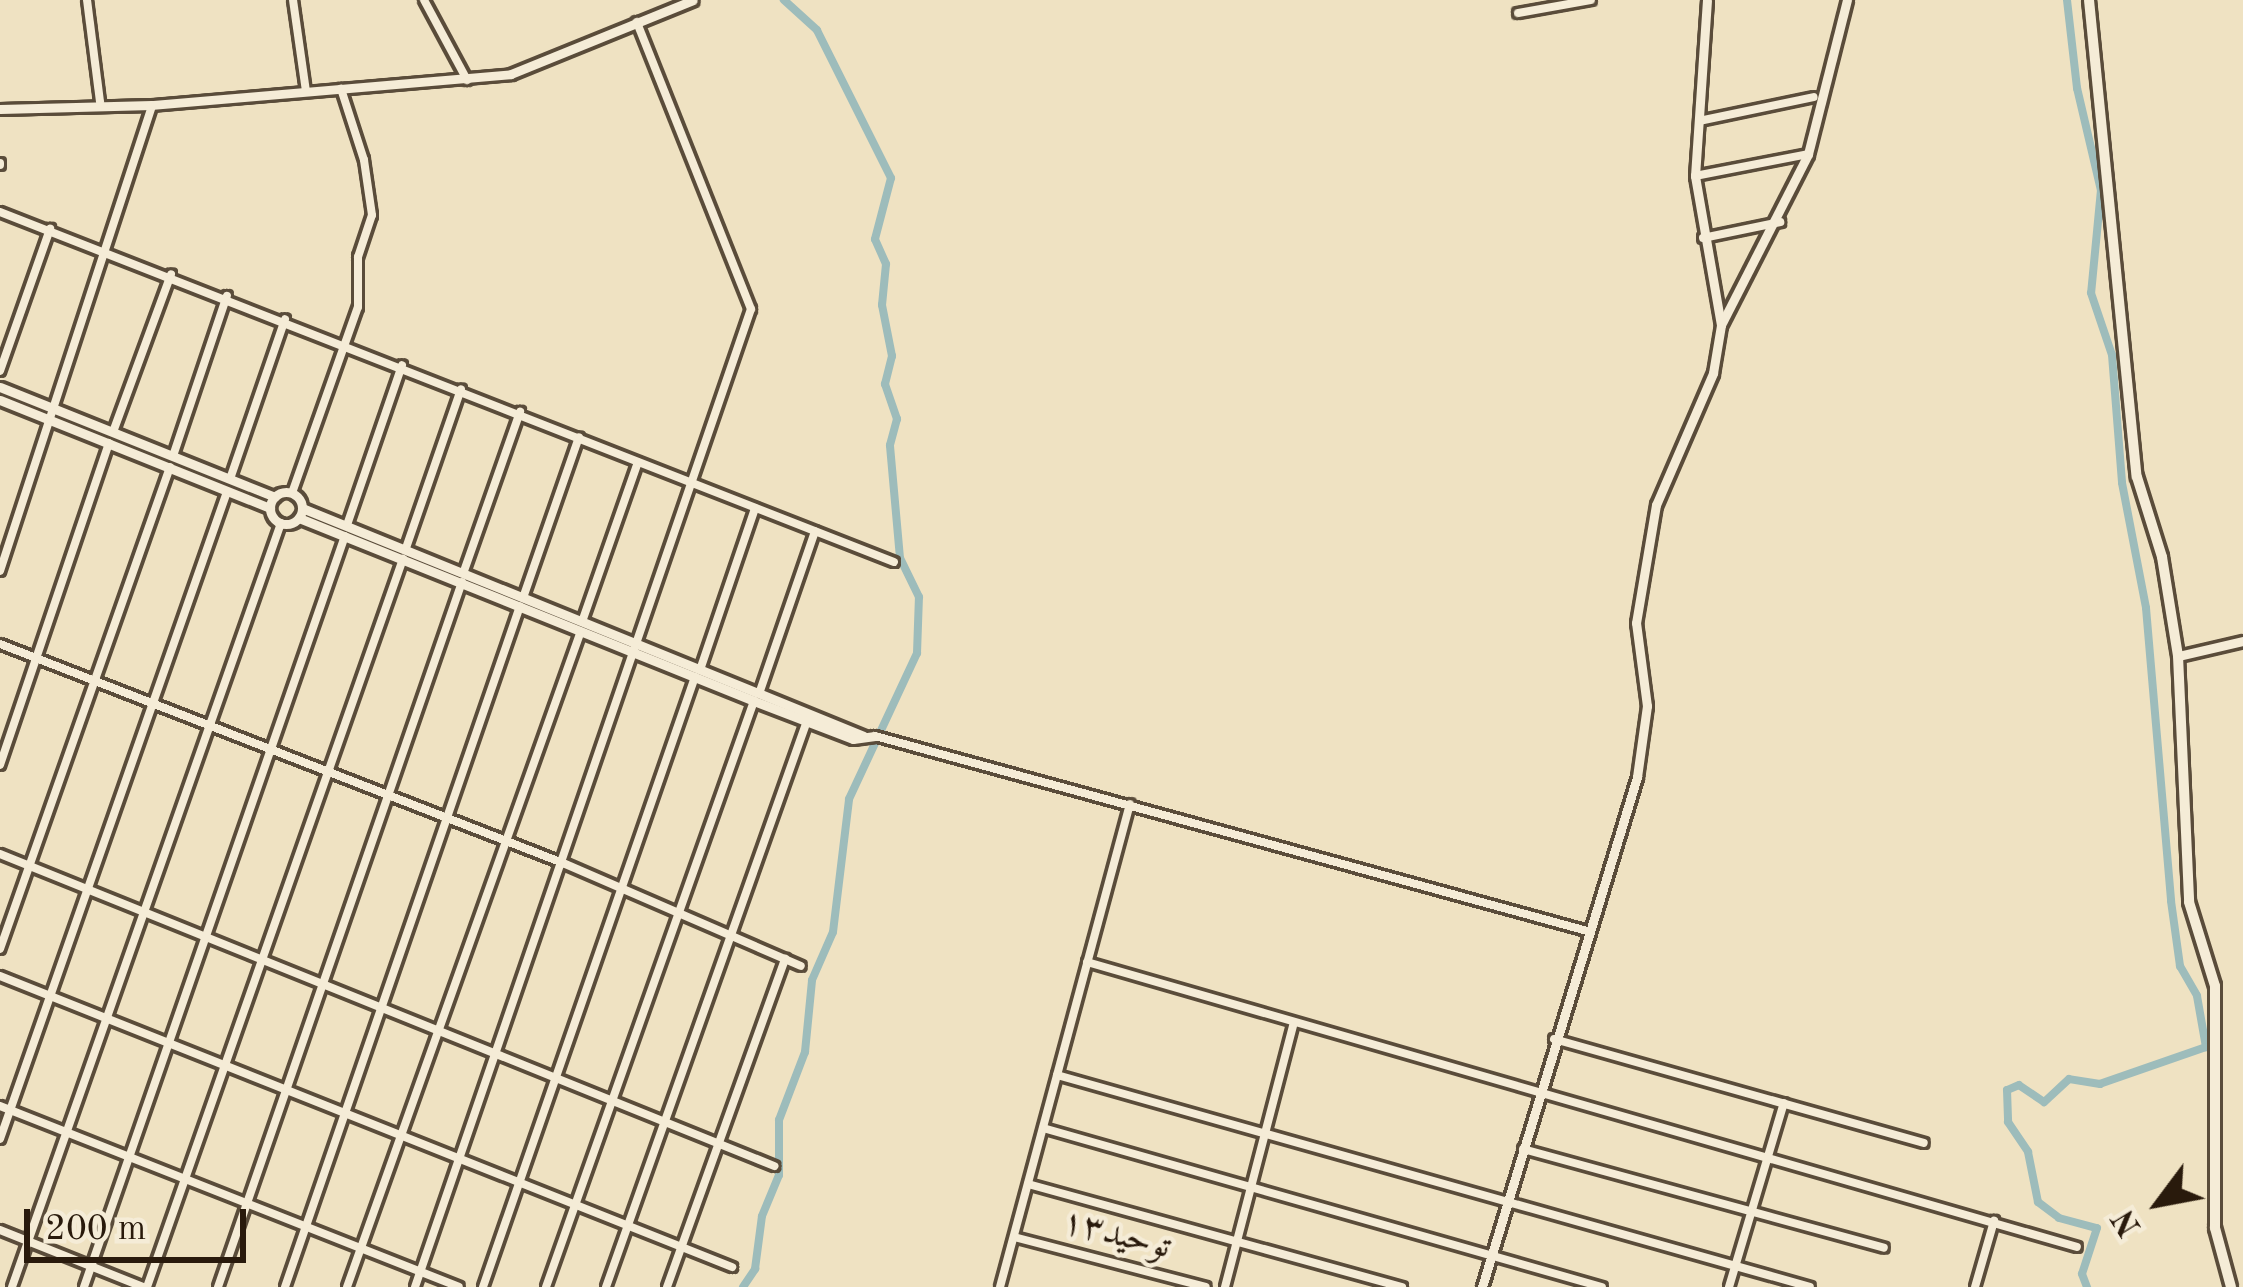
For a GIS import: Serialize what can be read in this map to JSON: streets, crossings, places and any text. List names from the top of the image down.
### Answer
{
  "streets": {
    "street": ["توحید۱۳"]
  },
  "scale_bar": "200 m",
  "north": "bottom left"
}
